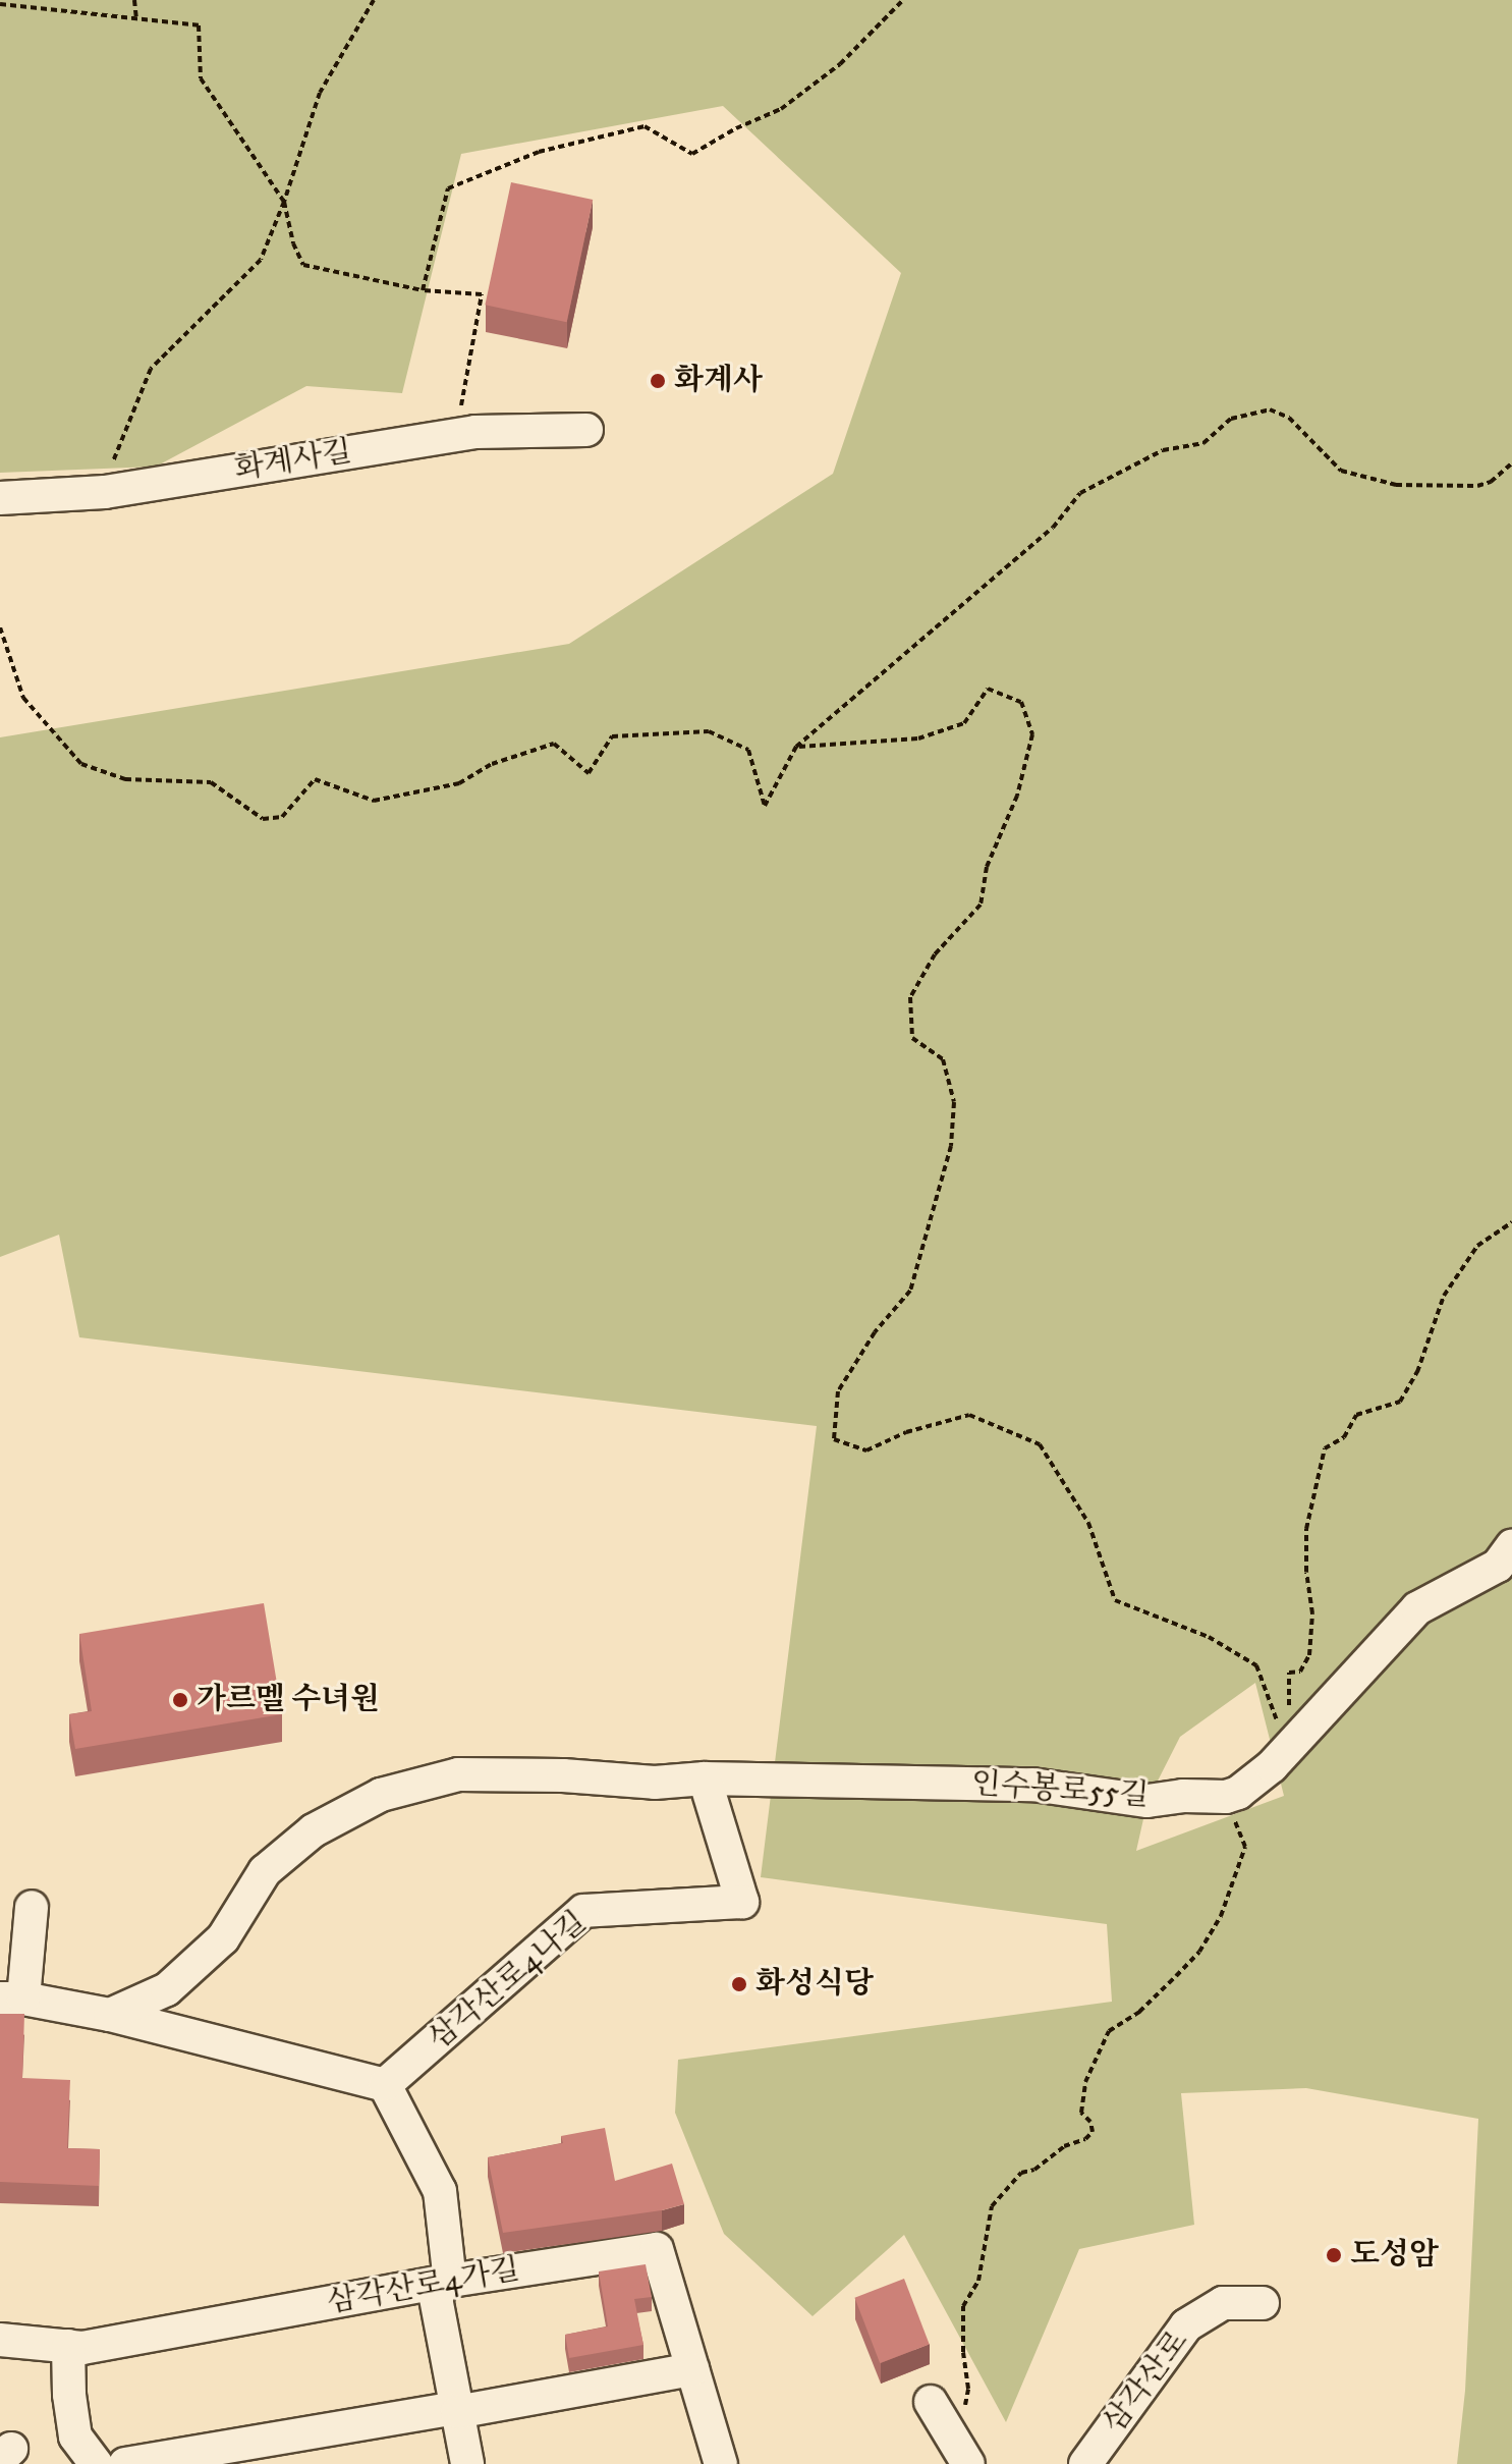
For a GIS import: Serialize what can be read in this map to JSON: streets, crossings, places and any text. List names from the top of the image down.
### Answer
{
  "streets": {
    "street": [
      "화계사길",
      "인수봉로55길",
      "삼각산로4나길",
      "삼각산로4가길",
      "삼각산로"
    ]
  },
  "crossings": [
    ["인수봉로55길", "삼각산로4나길"]
  ],
  "places": [
    "화계사",
    "가르멜 수녀원",
    "화성식당",
    "도성암"
  ]
}
